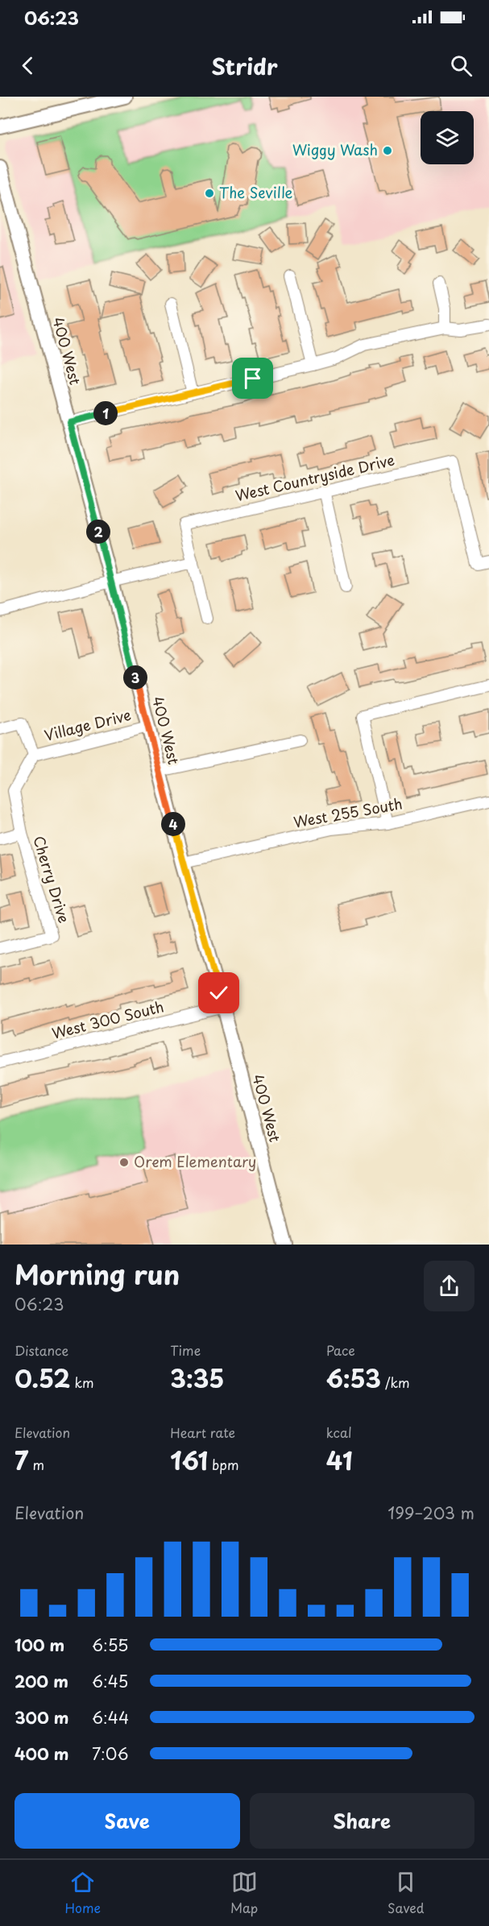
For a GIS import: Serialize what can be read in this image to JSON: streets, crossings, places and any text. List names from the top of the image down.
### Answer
{
  "streets": {
    "main road": ["400 West"],
    "street": [
      "West Countryside Drive",
      "Village Drive",
      "West 255 South",
      "Cherry Drive",
      "West 300 South"
    ]
  },
  "crossings": [
    ["400 West", "Village Drive"],
    ["400 West", "West 255 South"],
    ["400 West", "West 300 South"],
    ["Village Drive", "Cherry Drive"]
  ],
  "places": ["Wiggy Wash", "The Seville", "Orem Elementary"],
  "page": {
    "status": "06:23",
    "header": "Stridr",
    "pins": [
      "1",
      "2",
      "3",
      "4"
    ],
    "heading": ["Morning run", "06:23"],
    "stats": [
      ["Distance", "0.52 km"],
      ["Time", "3:35"],
      ["Pace", "6:53 /km"],
      ["Elevation", "7 m"],
      ["Heart rate", "161 bpm"],
      ["kcal", "41"]
    ],
    "chart": ["Elevation", "199–203 m"],
    "list": [
      {
        "name": "100 m",
        "note": "6:55"
      },
      {
        "name": "200 m",
        "note": "6:45"
      },
      {
        "name": "300 m",
        "note": "6:44"
      },
      {
        "name": "400 m",
        "note": "7:06"
      }
    ],
    "buttons": ["Save", "Share"],
    "tabs": ["Home", "Map", "Saved"]
  }
}
